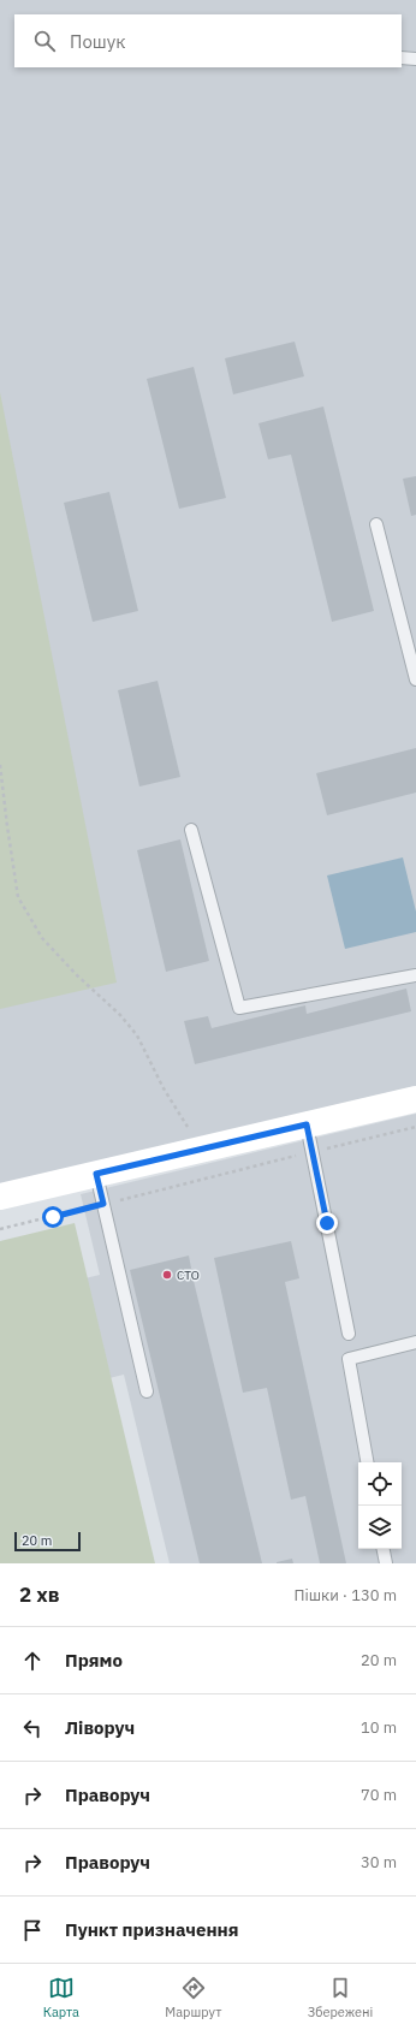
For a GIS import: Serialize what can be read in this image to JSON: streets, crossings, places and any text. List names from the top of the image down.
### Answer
{
  "places": ["СТО"],
  "scale_bar": "20 m",
  "page": {
    "search": "Пошук",
    "scale": "20 m",
    "heading": ["2 хв", "Пішки · 130 m"],
    "list": [
      ["Прямо", "20 m"],
      ["Ліворуч", "10 m"],
      ["Праворуч", "70 m"],
      ["Праворуч", "30 m"],
      "Пункт призначення"
    ],
    "nav": ["Карта", "Маршрут", "Збережені"]
  }
}
